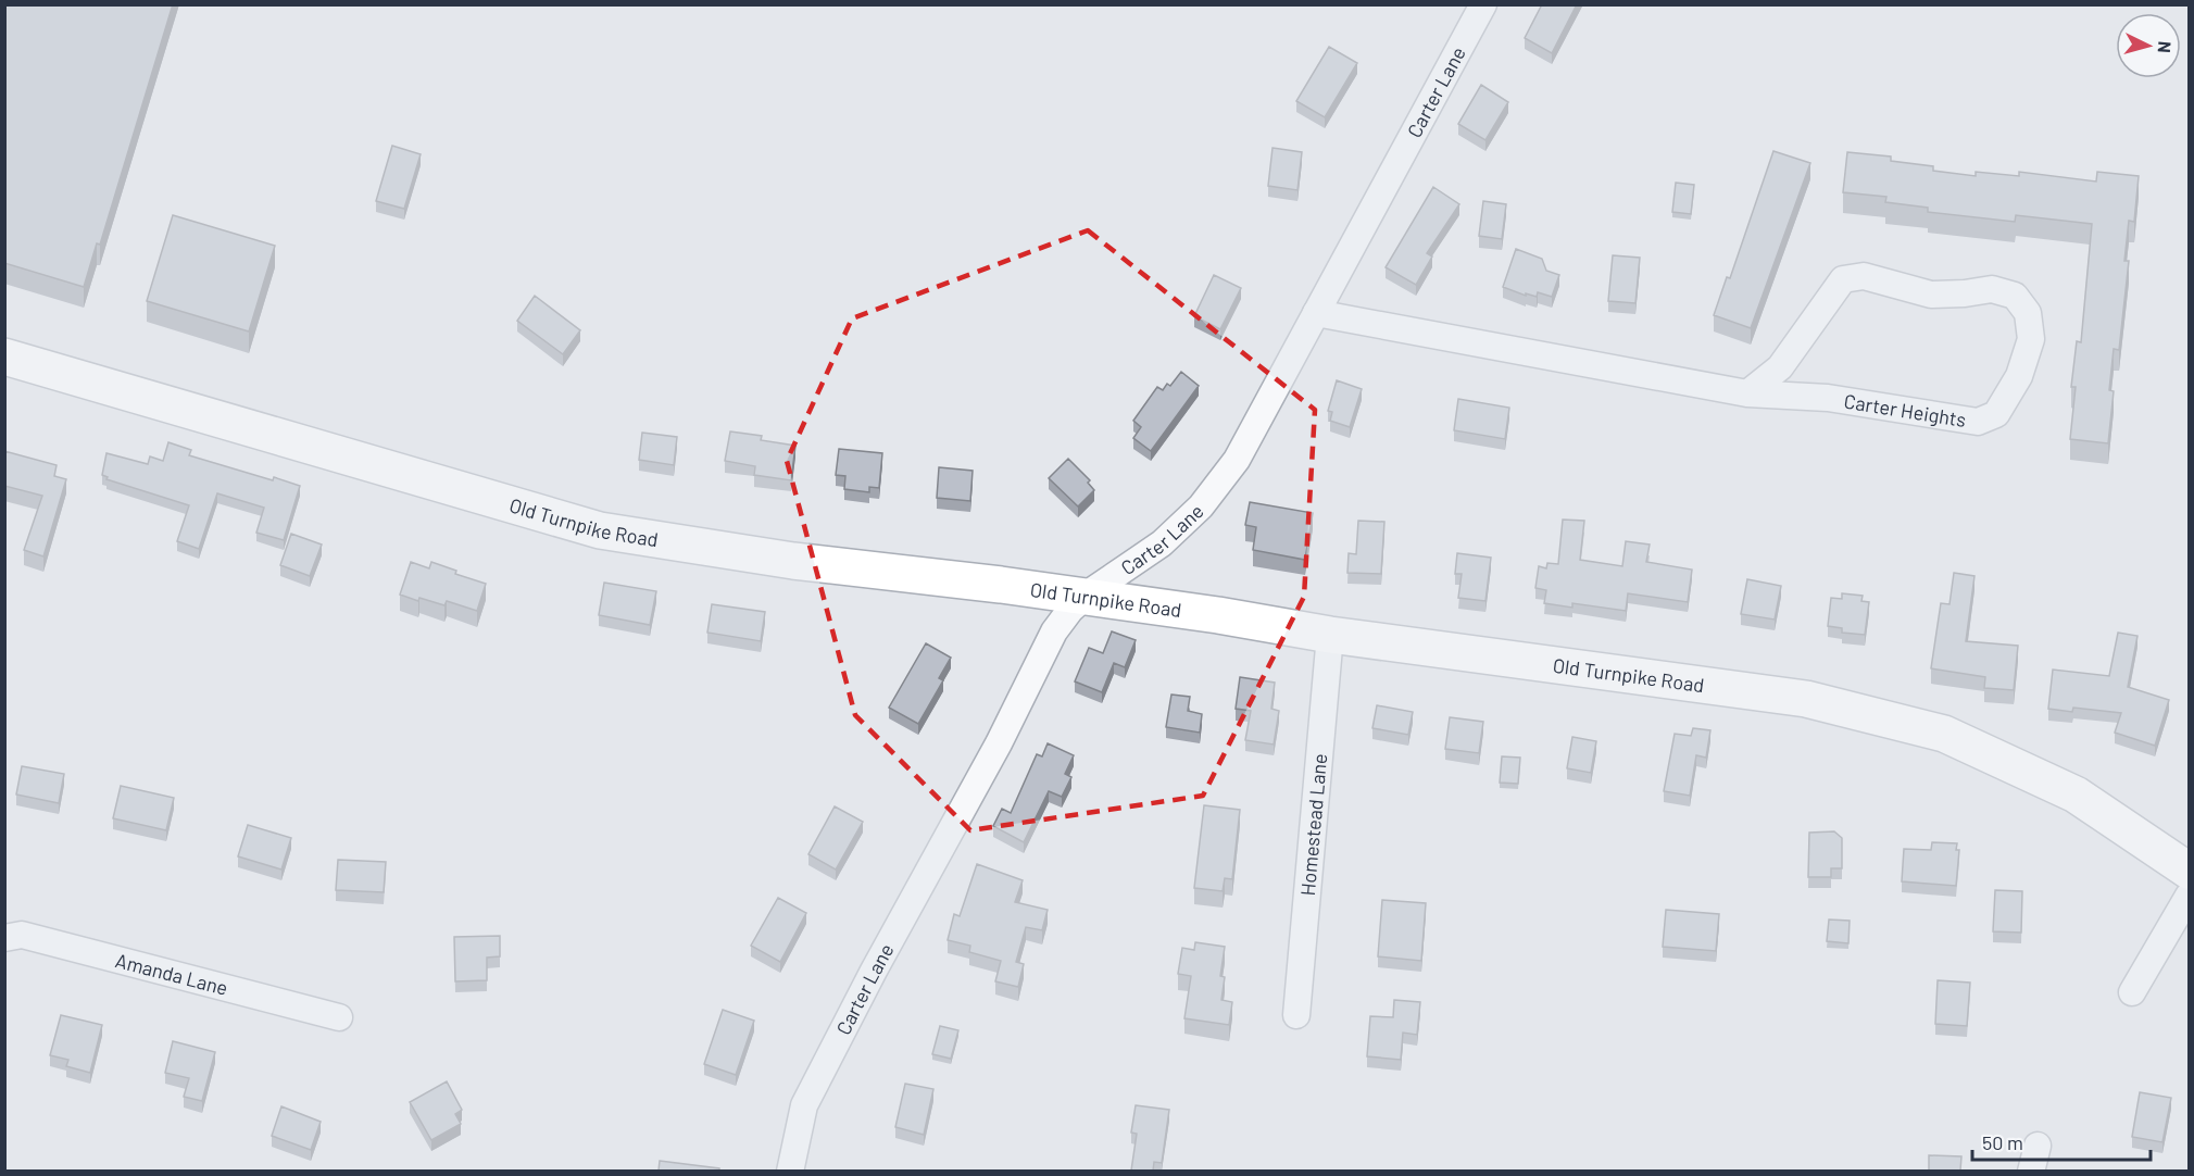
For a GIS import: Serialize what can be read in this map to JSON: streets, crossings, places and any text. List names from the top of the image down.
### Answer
{
  "streets": {
    "main road": ["Old Turnpike Road"],
    "street": [
      "Carter Lane",
      "Carter Heights",
      "Homestead Lane",
      "Amanda Lane"
    ]
  },
  "crossings": [
    ["Carter Lane", "Carter Heights"],
    ["Carter Lane", "Old Turnpike Road"],
    ["Old Turnpike Road", "Homestead Lane"]
  ],
  "scale_bar": "50 m",
  "north": "right"
}
